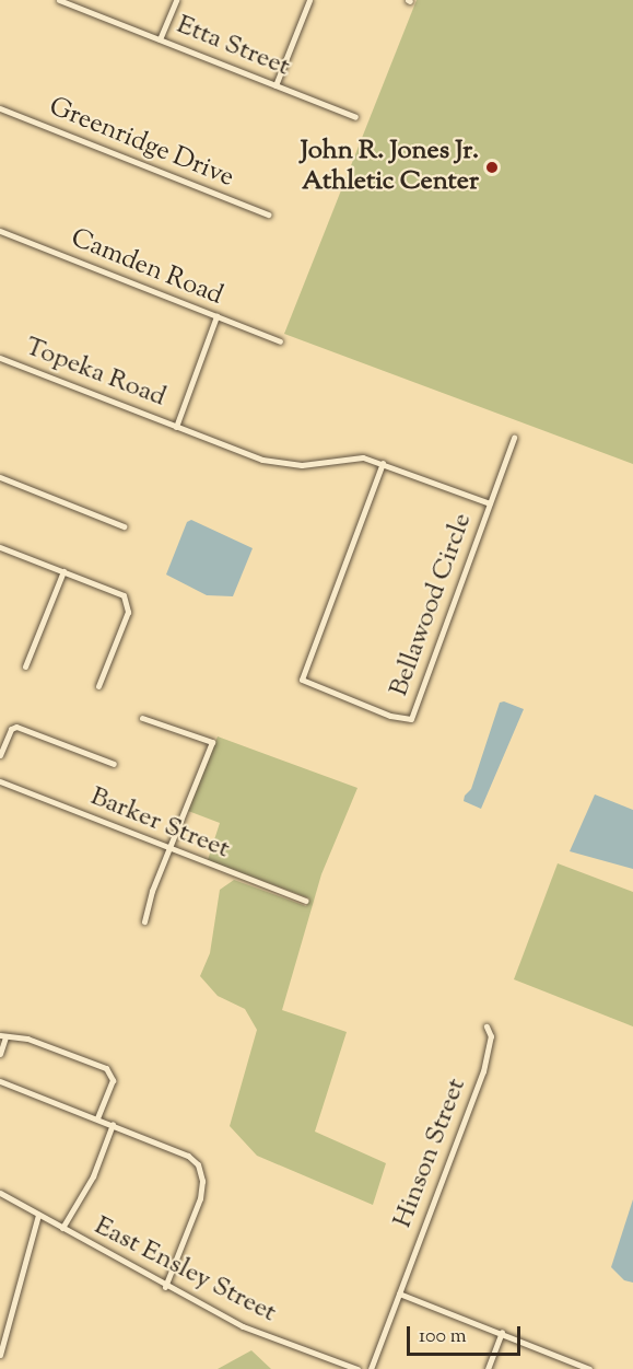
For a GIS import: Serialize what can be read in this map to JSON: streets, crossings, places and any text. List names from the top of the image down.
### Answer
{
  "streets": {
    "street": [
      "Etta Street",
      "Greenridge Drive",
      "Camden Road",
      "Topeka Road",
      "Bellawood Circle",
      "Barker Street",
      "Hinson Street",
      "East Ensley Street"
    ]
  },
  "crossings": [
    ["Camden Road", "Topeka Road"],
    ["Topeka Road", "Bellawood Circle"]
  ],
  "places": ["John R. Jones Jr. Athletic Center"],
  "scale_bar": "100 m"
}
